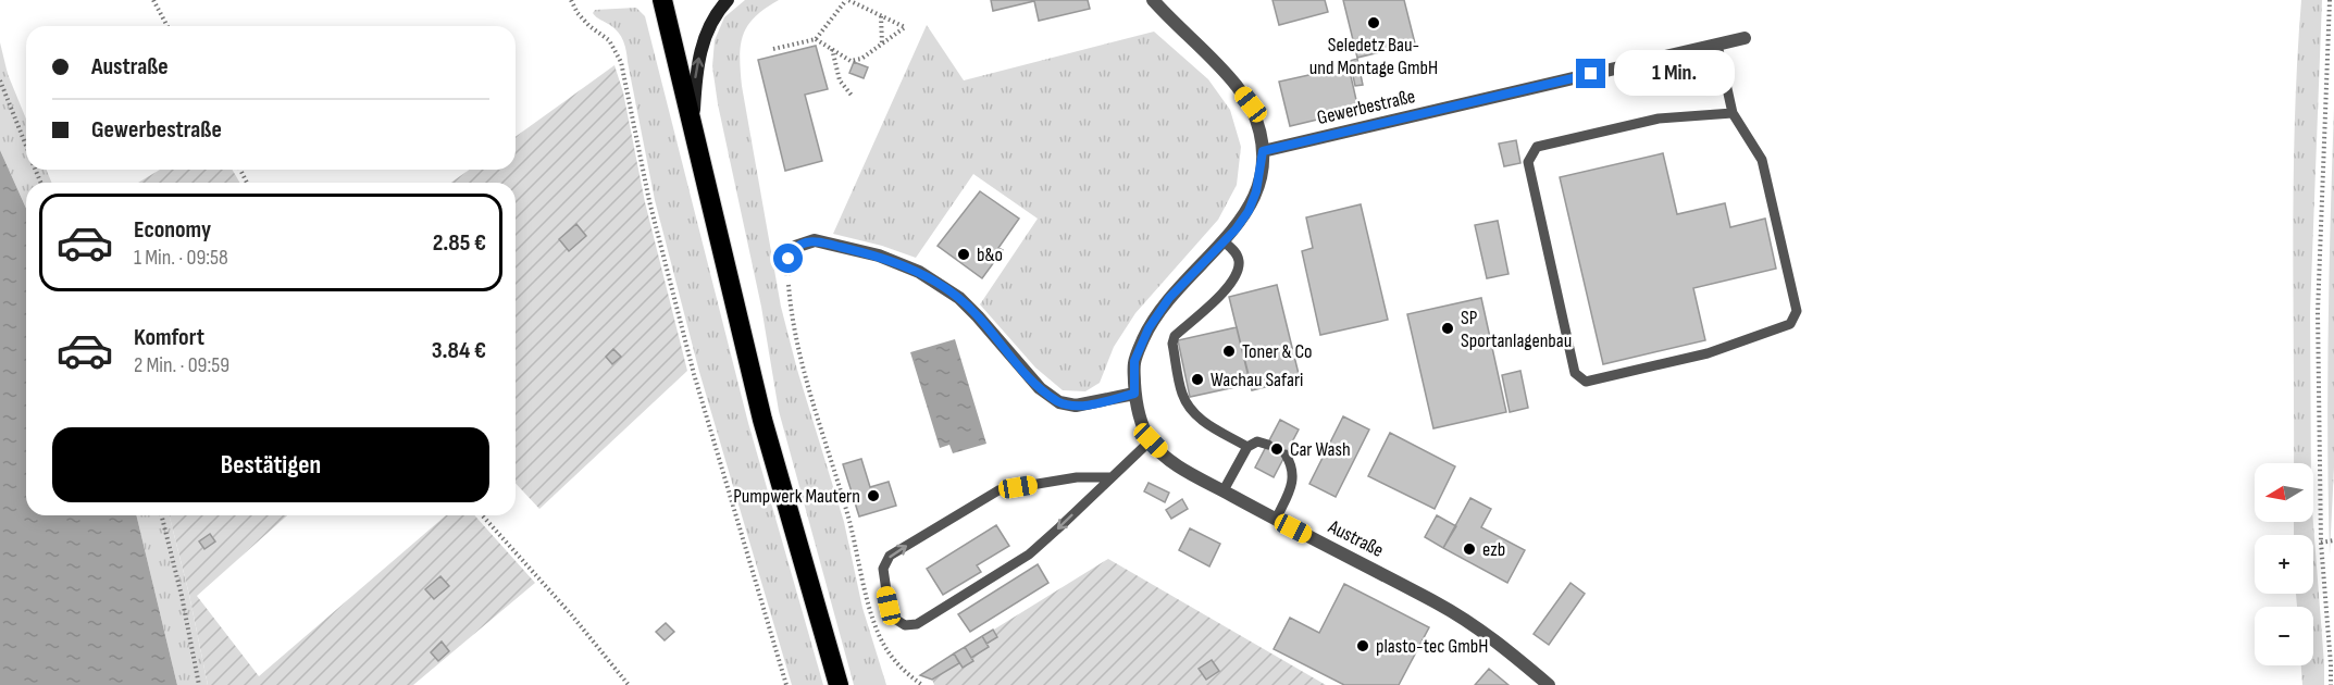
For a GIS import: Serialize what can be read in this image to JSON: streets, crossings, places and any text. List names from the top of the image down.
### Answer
{
  "streets": {
    "street": ["Gewerbestraße", "Austraße"]
  },
  "crossings": [
    ["Gewerbestraße", "Austraße"]
  ],
  "places": [
    "Seledetz Bau- und Montage GmbH",
    "b&o",
    "SP Sportanlagenbau",
    "Toner & Co",
    "Wachau Safari",
    "Car Wash",
    "Pumpwerk Mautern",
    "ezb",
    "plasto-tec GmbH"
  ],
  "north": "left",
  "page": {
    "banner": ["Austraße", "Gewerbestraße"],
    "bubble": "1 Min.",
    "list": [
      {
        "name": "Economy",
        "note": "1 Min. · 09:58",
        "value": "2.85 €"
      },
      {
        "name": "Komfort",
        "note": "2 Min. · 09:59",
        "value": "3.84 €"
      }
    ],
    "buttons": "Bestätigen",
    "map_buttons": ["+", "−"]
  }
}
